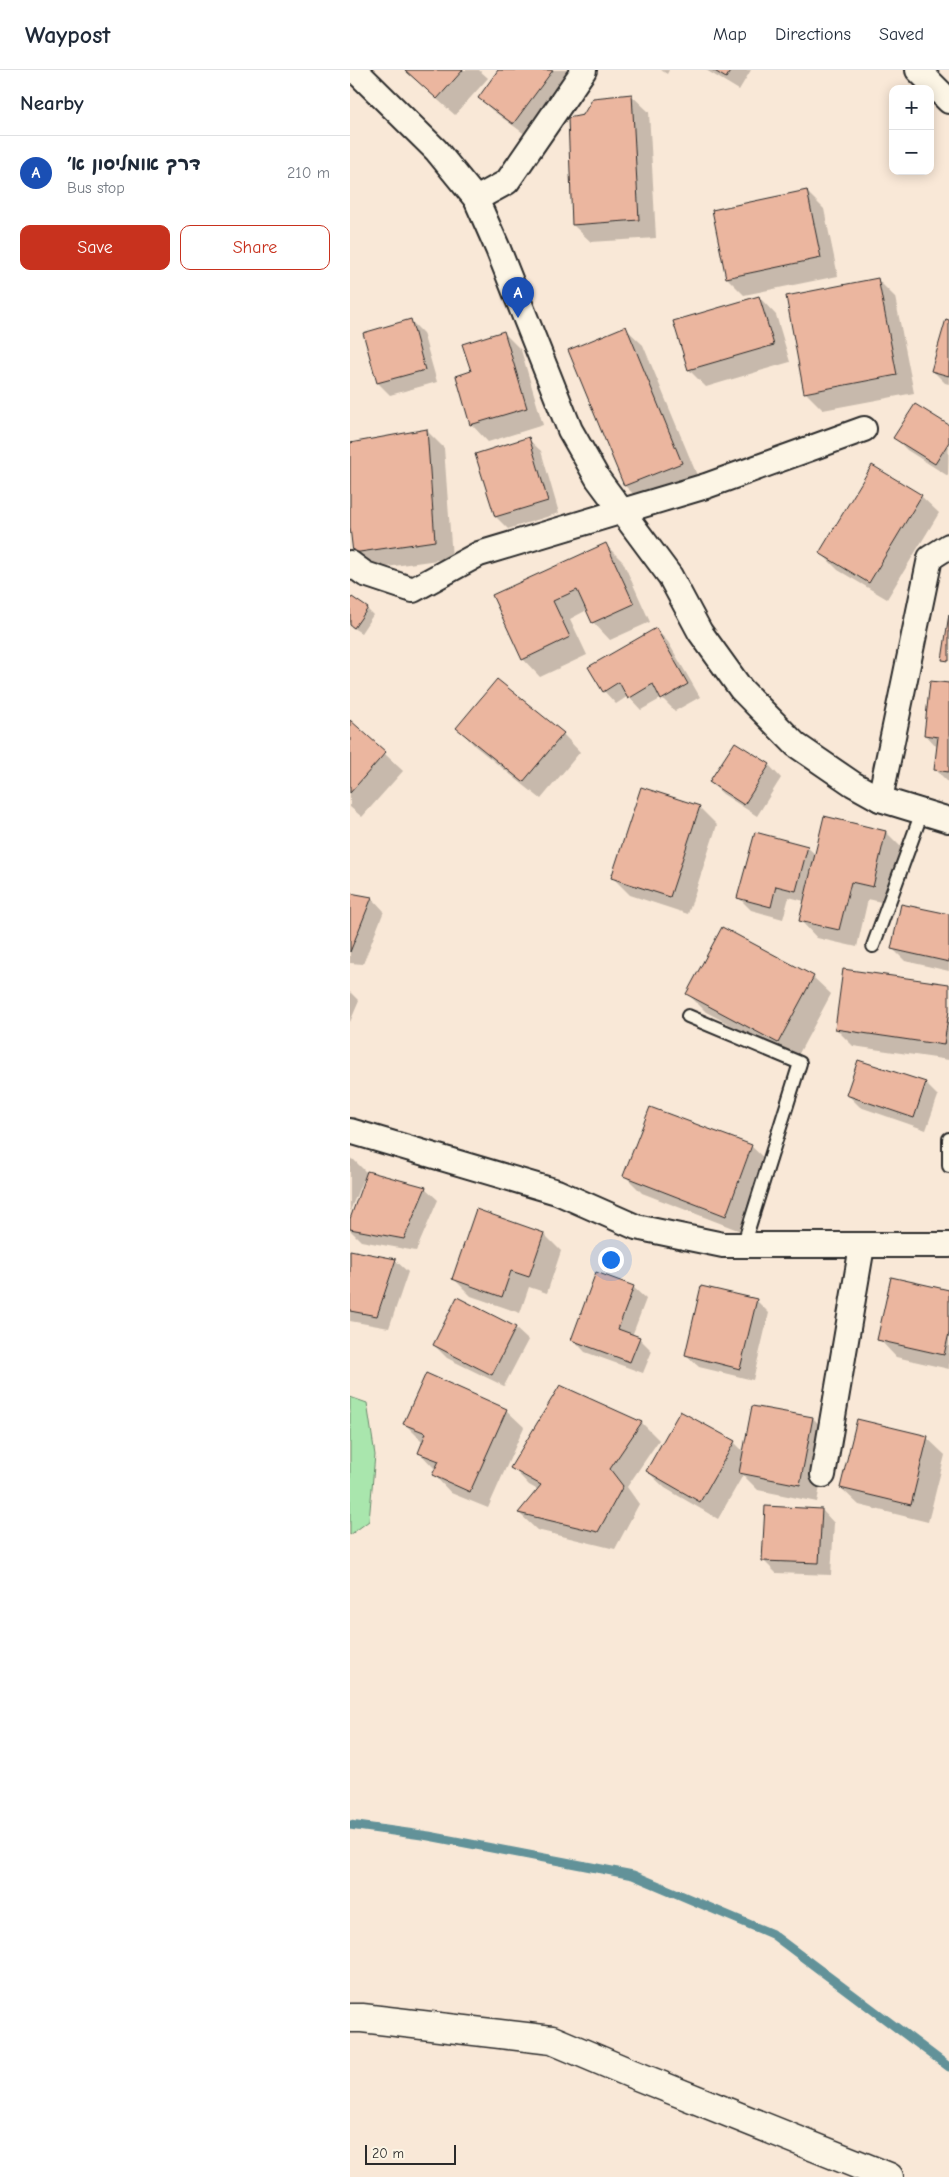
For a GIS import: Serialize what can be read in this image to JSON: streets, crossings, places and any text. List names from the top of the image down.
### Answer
{
  "scale_bar": "20 m",
  "page": {
    "header": "Waypost",
    "nav": ["Map", "Directions", "Saved"],
    "heading": "Nearby",
    "map_buttons": ["+", "−"],
    "list": [
      {
        "mark": "A",
        "name": "דרך אומליסון א׳",
        "note": "Bus stop",
        "value": "210 m"
      }
    ],
    "buttons": ["Save", "Share"],
    "pins": "A",
    "scale": "20 m"
  }
}
